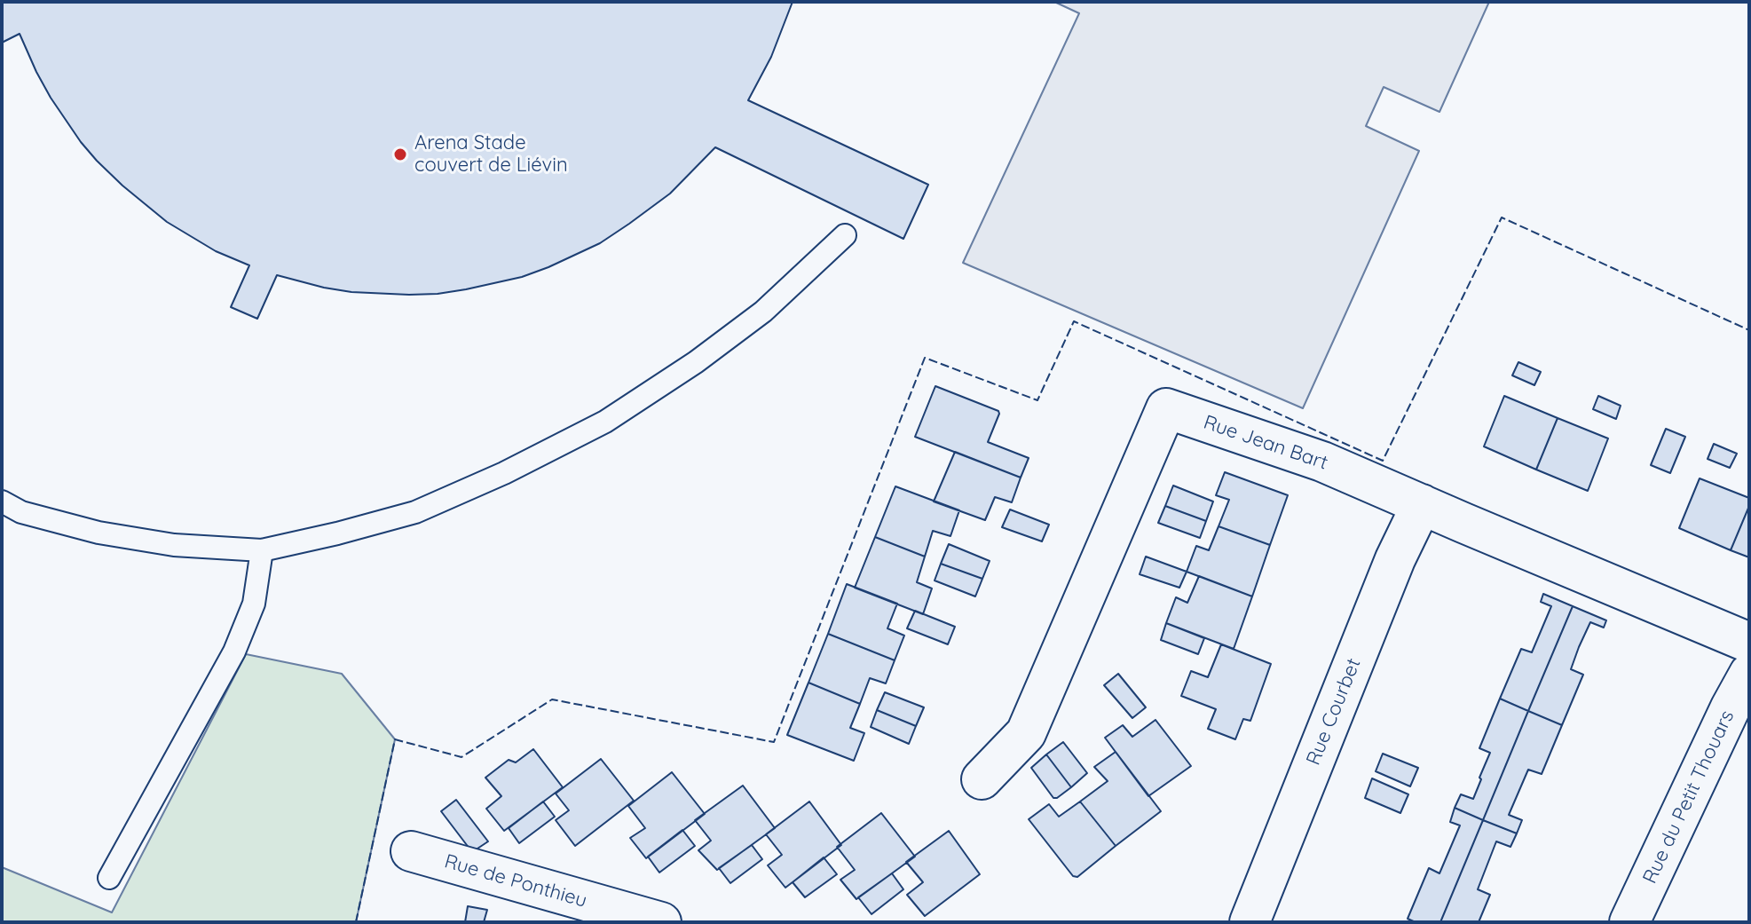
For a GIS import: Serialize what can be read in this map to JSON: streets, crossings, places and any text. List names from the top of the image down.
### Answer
{
  "streets": {
    "street": [
      "Rue Jean Bart",
      "Rue Courbet",
      "Rue du Petit Thouars",
      "Rue de Ponthieu"
    ]
  },
  "crossings": [
    ["Rue Jean Bart", "Rue Courbet"]
  ],
  "places": ["Arena Stade couvert de Liévin"]
}
